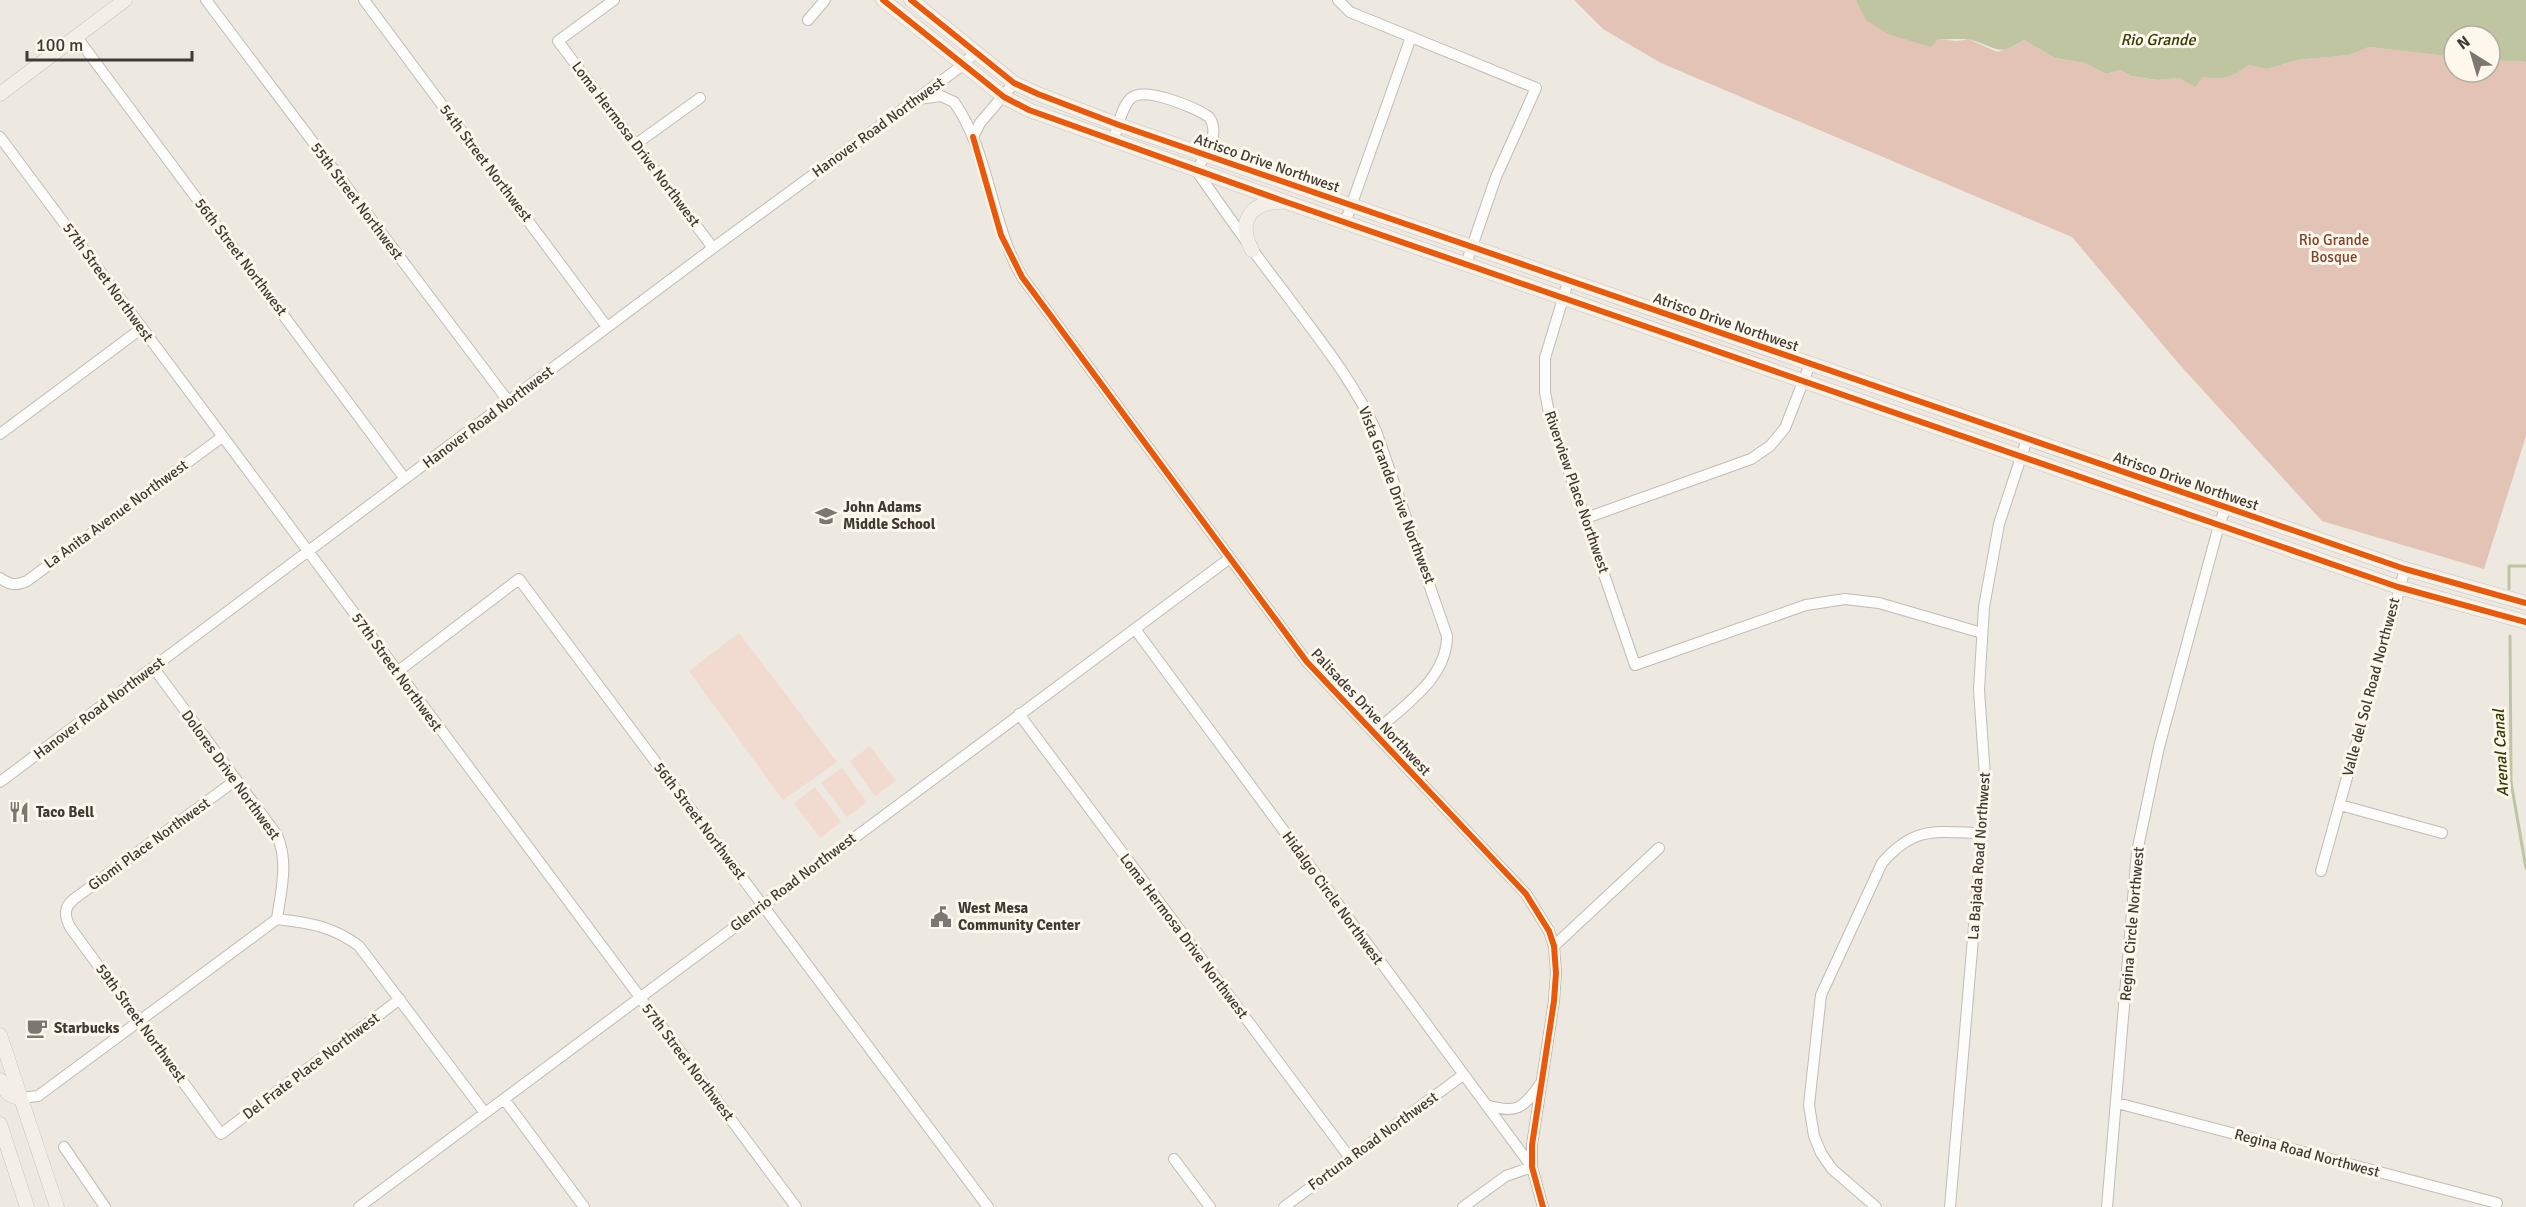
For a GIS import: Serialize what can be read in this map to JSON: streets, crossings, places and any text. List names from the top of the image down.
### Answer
{
  "streets": {
    "main road": ["Atrisco Drive Northwest"],
    "street": [
      "Hanover Road Northwest",
      "Loma Hermosa Drive Northwest",
      "54th Street Northwest",
      "55th Street Northwest",
      "56th Street Northwest",
      "57th Street Northwest",
      "Riverview Place Northwest",
      "Vista Grande Drive Northwest",
      "La Anita Avenue Northwest",
      "Valle del Sol Road Northwest",
      "Palisades Drive Northwest",
      "Dolores Drive Northwest",
      "Giomi Place Northwest",
      "La Bajada Road Northwest",
      "Glenrio Road Northwest",
      "Hidalgo Circle Northwest",
      "Regina Circle Northwest",
      "59th Street Northwest",
      "Del Frate Place Northwest",
      "Fortuna Road Northwest",
      "Regina Road Northwest"
    ]
  },
  "crossings": [
    ["Hanover Road Northwest", "Loma Hermosa Drive Northwest"],
    ["Hanover Road Northwest", "54th Street Northwest"],
    ["Hanover Road Northwest", "Atrisco Drive Northwest"],
    ["Hanover Road Northwest", "55th Street Northwest"],
    ["Hanover Road Northwest", "56th Street Northwest"],
    ["Hanover Road Northwest", "57th Street Northwest"],
    ["Hanover Road Northwest", "Palisades Drive Northwest"],
    ["Hanover Road Northwest", "Dolores Drive Northwest"],
    ["Loma Hermosa Drive Northwest", "Glenrio Road Northwest"],
    ["Loma Hermosa Drive Northwest", "Fortuna Road Northwest"],
    ["Atrisco Drive Northwest", "Riverview Place Northwest"],
    ["Atrisco Drive Northwest", "Vista Grande Drive Northwest"],
    ["Atrisco Drive Northwest", "Valle del Sol Road Northwest"],
    ["Atrisco Drive Northwest", "La Bajada Road Northwest"],
    ["Atrisco Drive Northwest", "Regina Circle Northwest"],
    ["56th Street Northwest", "57th Street Northwest"],
    ["56th Street Northwest", "Glenrio Road Northwest"],
    ["57th Street Northwest", "La Anita Avenue Northwest"],
    ["57th Street Northwest", "Glenrio Road Northwest"],
    ["Riverview Place Northwest", "La Bajada Road Northwest"],
    ["Vista Grande Drive Northwest", "Palisades Drive Northwest"],
    ["Palisades Drive Northwest", "Glenrio Road Northwest"],
    ["Palisades Drive Northwest", "Hidalgo Circle Northwest"],
    ["Dolores Drive Northwest", "Giomi Place Northwest"],
    ["Giomi Place Northwest", "59th Street Northwest"],
    ["Glenrio Road Northwest", "Hidalgo Circle Northwest"],
    ["Hidalgo Circle Northwest", "Fortuna Road Northwest"],
    ["Regina Circle Northwest", "Regina Road Northwest"],
    ["59th Street Northwest", "Del Frate Place Northwest"]
  ],
  "water": ["Rio Grande", "Arenal Canal"],
  "parks": ["Rio Grande Bosque"],
  "places": {
    "school or university": ["John Adams Middle School"],
    "restaurant": ["Taco Bell"],
    "public building": ["West Mesa Community Center"],
    "cafe": ["Starbucks"]
  },
  "scale_bar": "100 m",
  "north": "top left"
}
